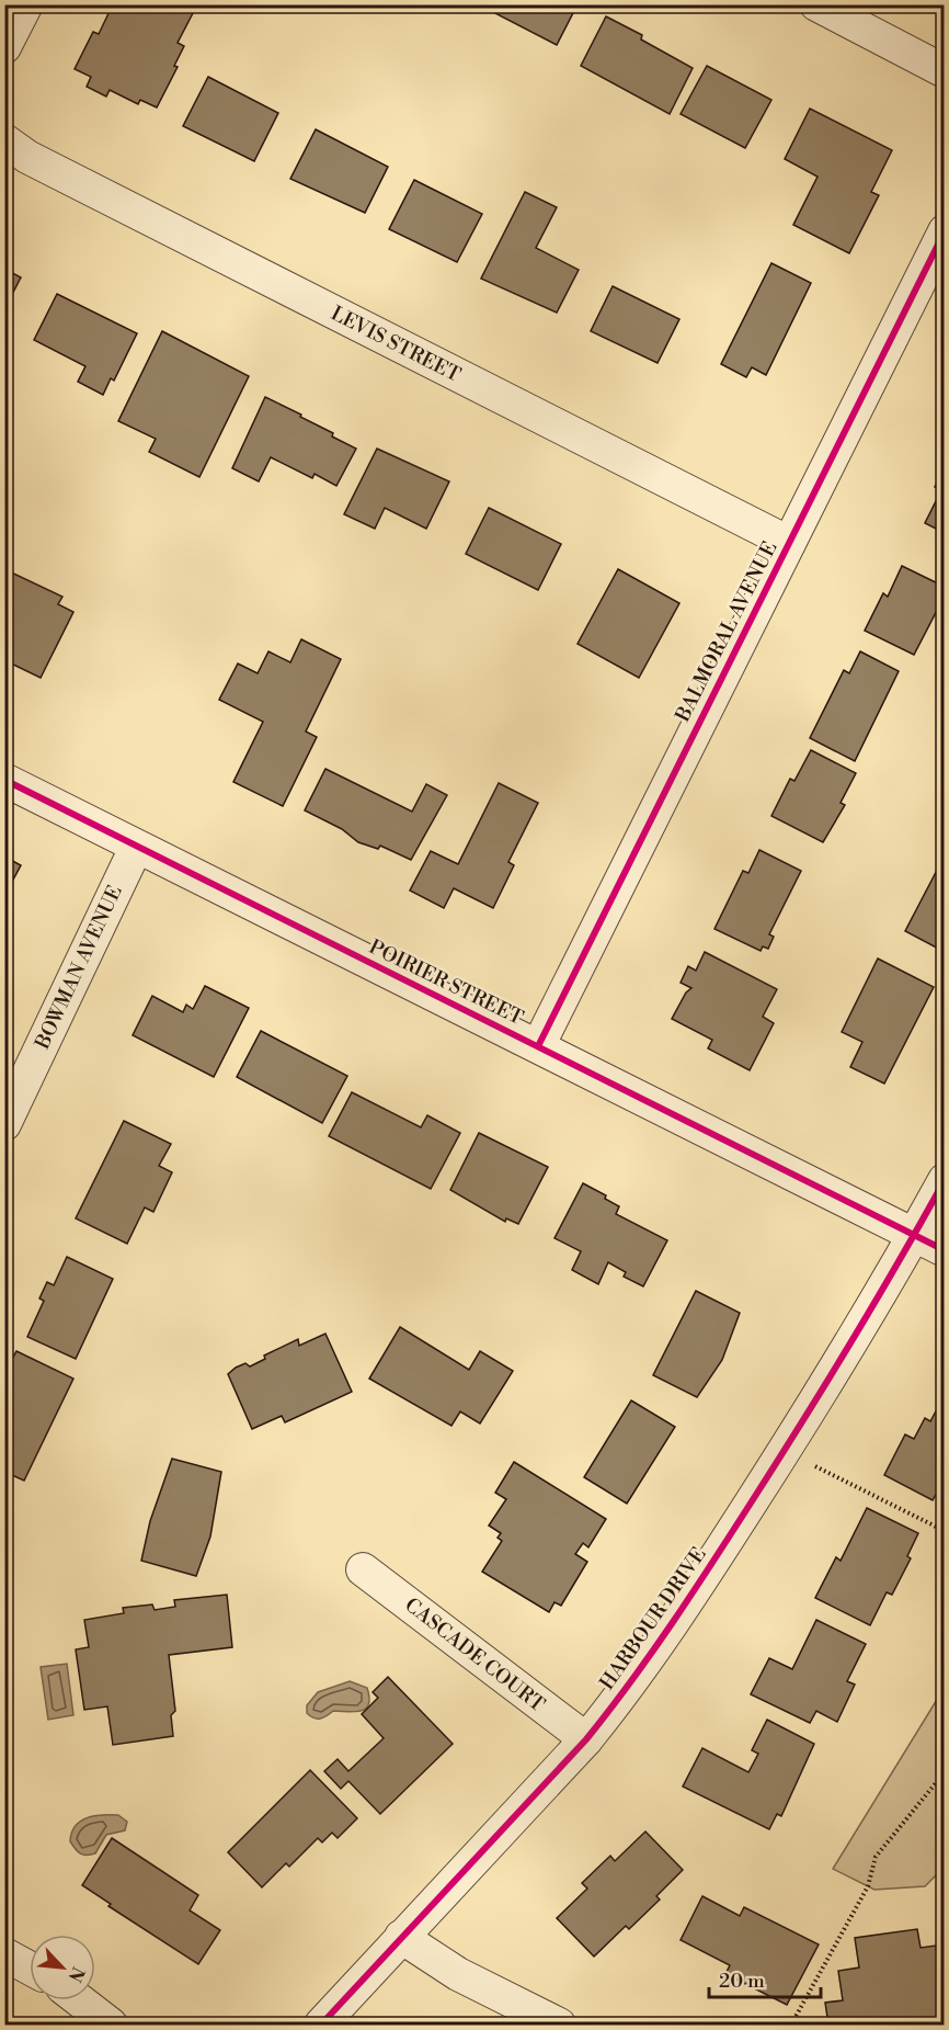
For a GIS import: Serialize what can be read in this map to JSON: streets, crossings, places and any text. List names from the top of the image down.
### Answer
{
  "streets": {
    "street": [
      "LEVIS STREET",
      "BALMORAL AVENUE",
      "BOWMAN AVENUE",
      "POIRIER STREET",
      "HARBOUR DRIVE",
      "CASCADE COURT"
    ]
  },
  "crossings": [
    ["LEVIS STREET", "BALMORAL AVENUE"],
    ["BALMORAL AVENUE", "POIRIER STREET"],
    ["BOWMAN AVENUE", "POIRIER STREET"],
    ["POIRIER STREET", "HARBOUR DRIVE"],
    ["HARBOUR DRIVE", "CASCADE COURT"]
  ],
  "scale_bar": "20 m",
  "north": "bottom right"
}
